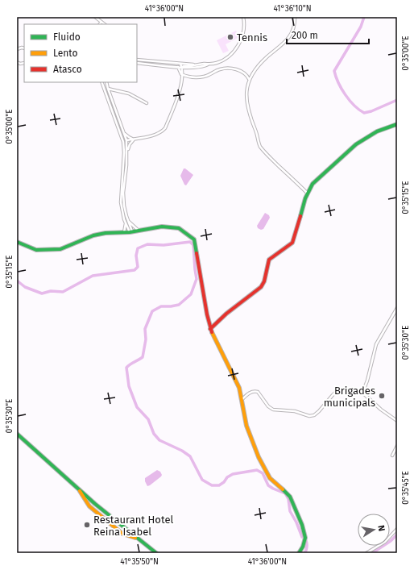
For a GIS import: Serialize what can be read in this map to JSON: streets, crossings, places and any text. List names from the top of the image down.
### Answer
{
  "places": ["Tennis", "Brigades municipals", "Restaurant Hotel Reina Isabel"],
  "legend": ["Fluido", "Lento", "Atasco"],
  "scale_bar": "200 m",
  "north": "right",
  "coordinates": [
    "41°36'00\"N",
    "41°36'10\"N",
    "0°35'00\"E",
    "0°35'15\"E",
    "0°35'30\"E",
    "0°35'45\"E",
    "41°35'50\"N"
  ]
}
